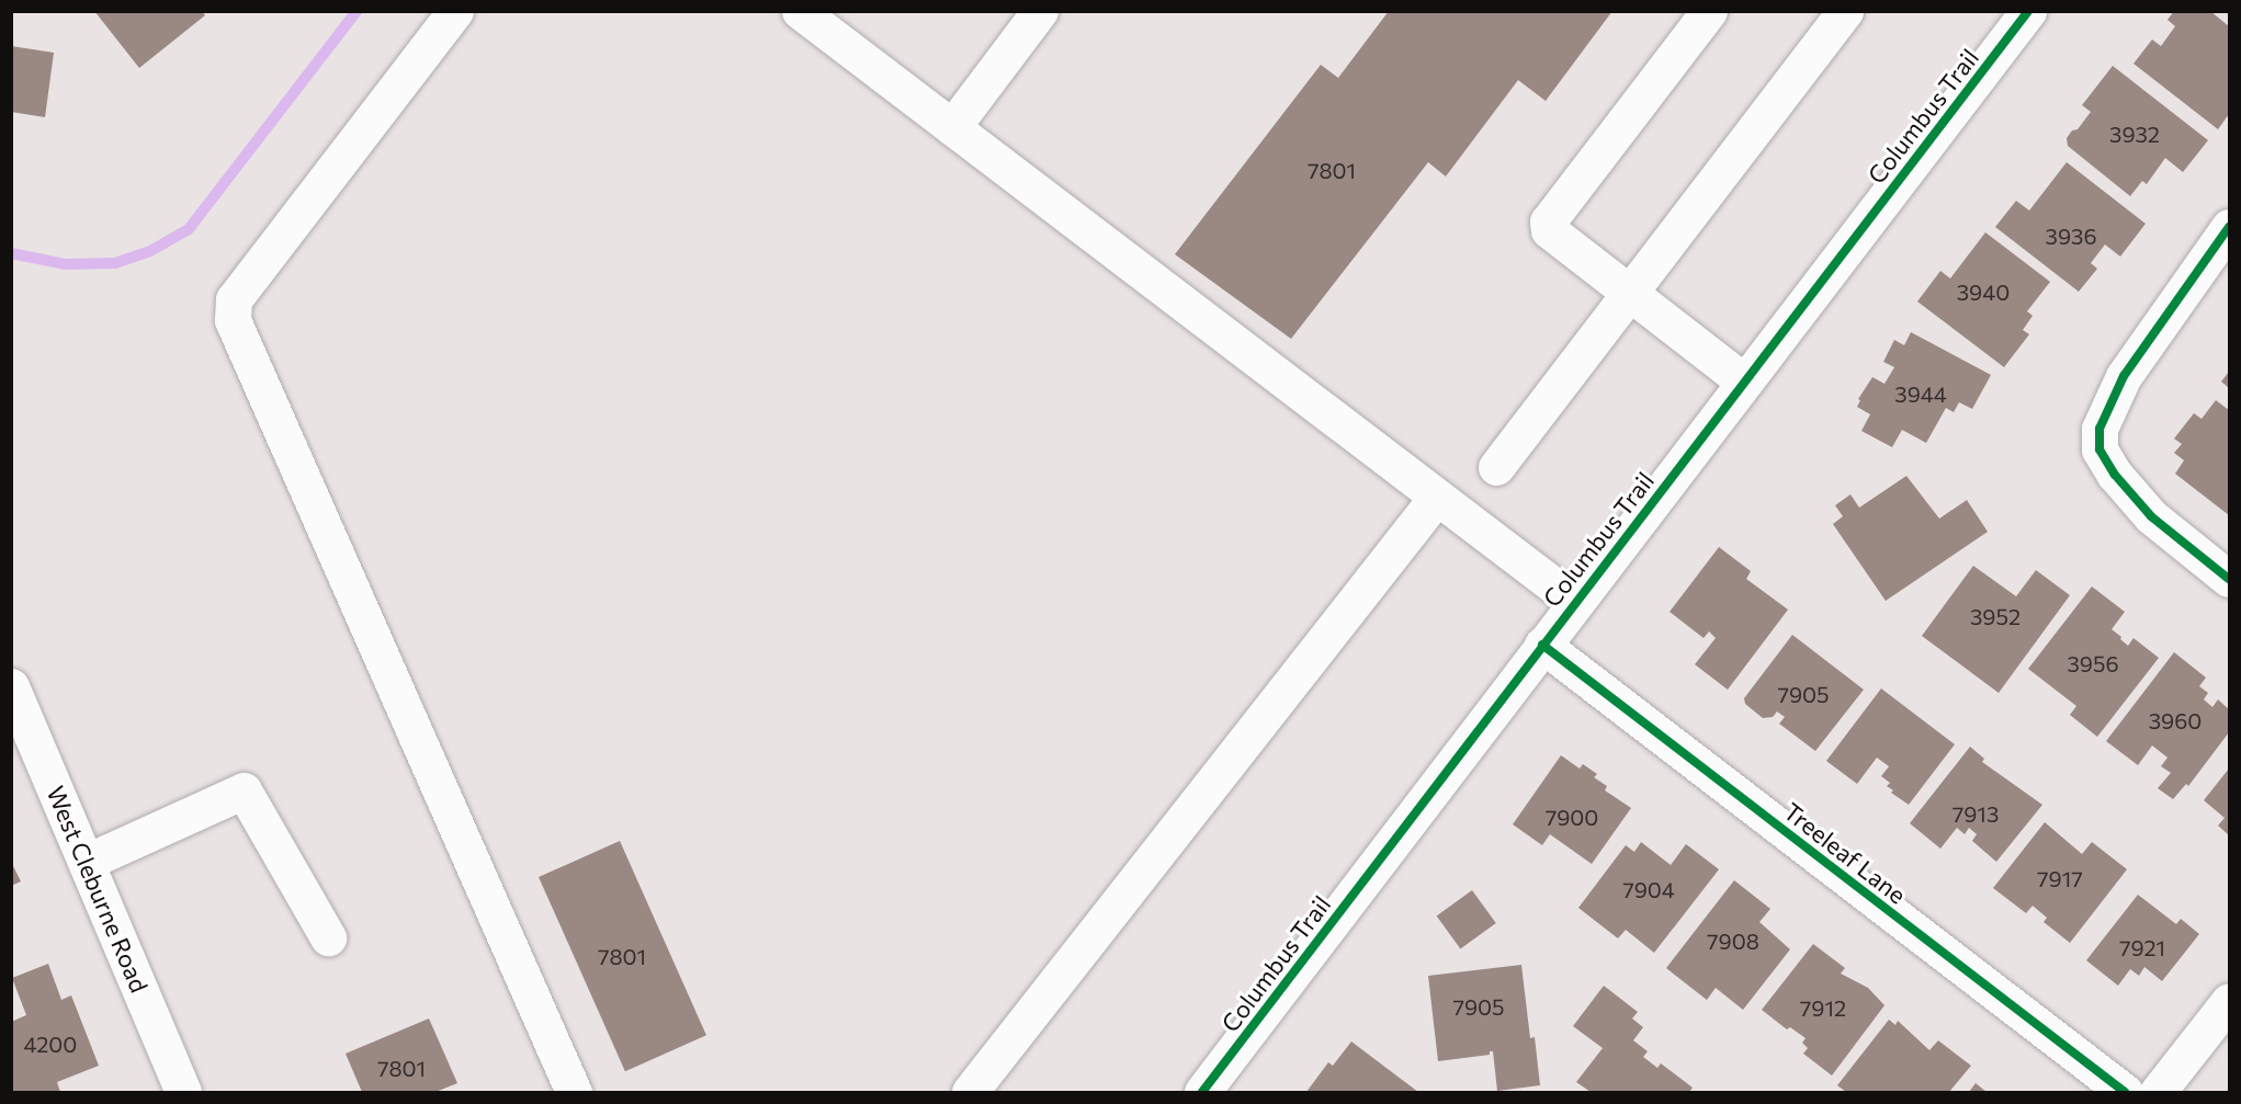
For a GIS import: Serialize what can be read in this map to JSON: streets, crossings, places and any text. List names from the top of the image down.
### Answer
{
  "streets": {
    "street": ["Columbus Trail", "Treeleaf Lane", "West Cleburne Road"]
  },
  "crossings": [
    ["Columbus Trail", "Treeleaf Lane"]
  ],
  "house_numbers": [
    "3932",
    "7801",
    "3936",
    "3940",
    "3944",
    "3952",
    "3956",
    "7905",
    "3960",
    "7913",
    "7900",
    "7917",
    "7904",
    "7908",
    "7921",
    "7801",
    "7905",
    "7912",
    "4200",
    "7801"
  ]
}
